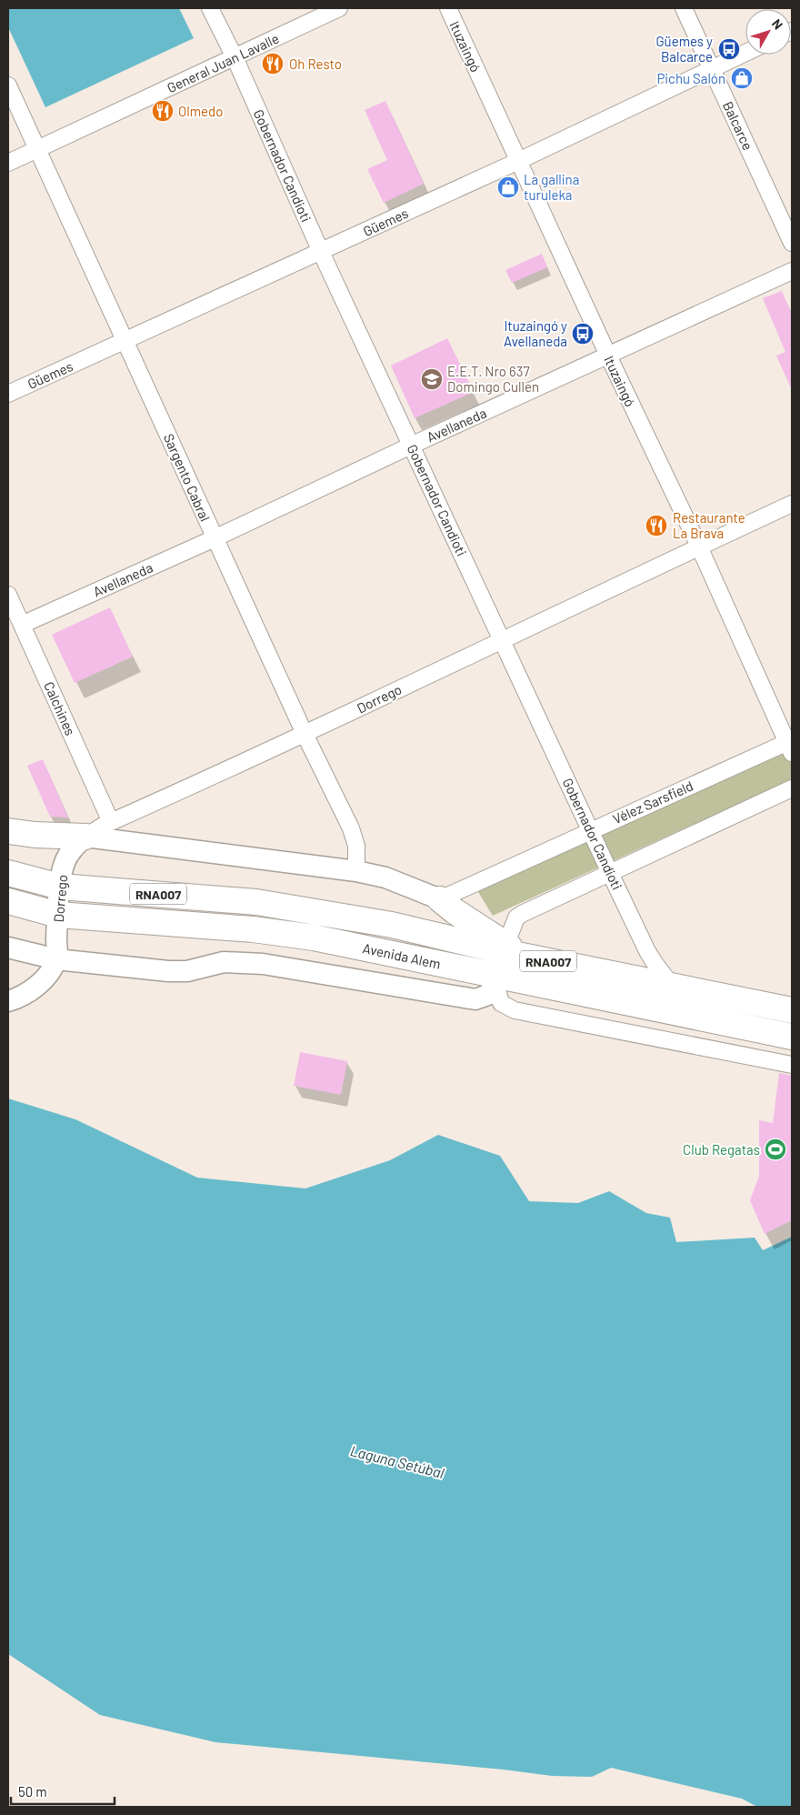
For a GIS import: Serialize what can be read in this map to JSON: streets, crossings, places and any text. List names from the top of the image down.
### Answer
{
  "streets": {
    "highway": ["RNA007", "Avenida Alem"],
    "street": [
      "Ituzaingó",
      "General Juan Lavalle",
      "Balcarce",
      "Gobernador Candioti",
      "Güemes",
      "Avellaneda",
      "Sargento Cabral",
      "Dorrego",
      "Calchines",
      "Vélez Sarsfield"
    ]
  },
  "crossings": [
    ["Ituzaingó", "Güemes"],
    ["Ituzaingó", "Avellaneda"],
    ["Ituzaingó", "Dorrego"],
    ["Ituzaingó", "Vélez Sarsfield"],
    ["General Juan Lavalle", "Gobernador Candioti"],
    ["General Juan Lavalle", "Sargento Cabral"],
    ["Balcarce", "Güemes"],
    ["Gobernador Candioti", "Güemes"],
    ["Gobernador Candioti", "Avellaneda"],
    ["Gobernador Candioti", "Dorrego"],
    ["Gobernador Candioti", "Vélez Sarsfield"],
    ["Gobernador Candioti", "Avenida Alem"],
    ["Güemes", "Sargento Cabral"],
    ["Avellaneda", "Sargento Cabral"],
    ["Avellaneda", "Calchines"],
    ["Sargento Cabral", "Dorrego"],
    ["Dorrego", "Calchines"],
    ["Dorrego", "Avenida Alem"]
  ],
  "water": ["Laguna Setúbal"],
  "places": {
    "bus stop": ["Güemes y Balcarce", "Ituzaingó y Avellaneda"],
    "restaurant": ["Oh Resto", "Olmedo", "Restaurante La Brava"],
    "shop": ["Pichu Salón", "La gallina turuleka"],
    "school or university": ["E.E.T. Nro 637 Domingo Cullen"],
    "sports": ["Club Regatas"]
  },
  "scale_bar": "50 m",
  "north": "top right"
}
